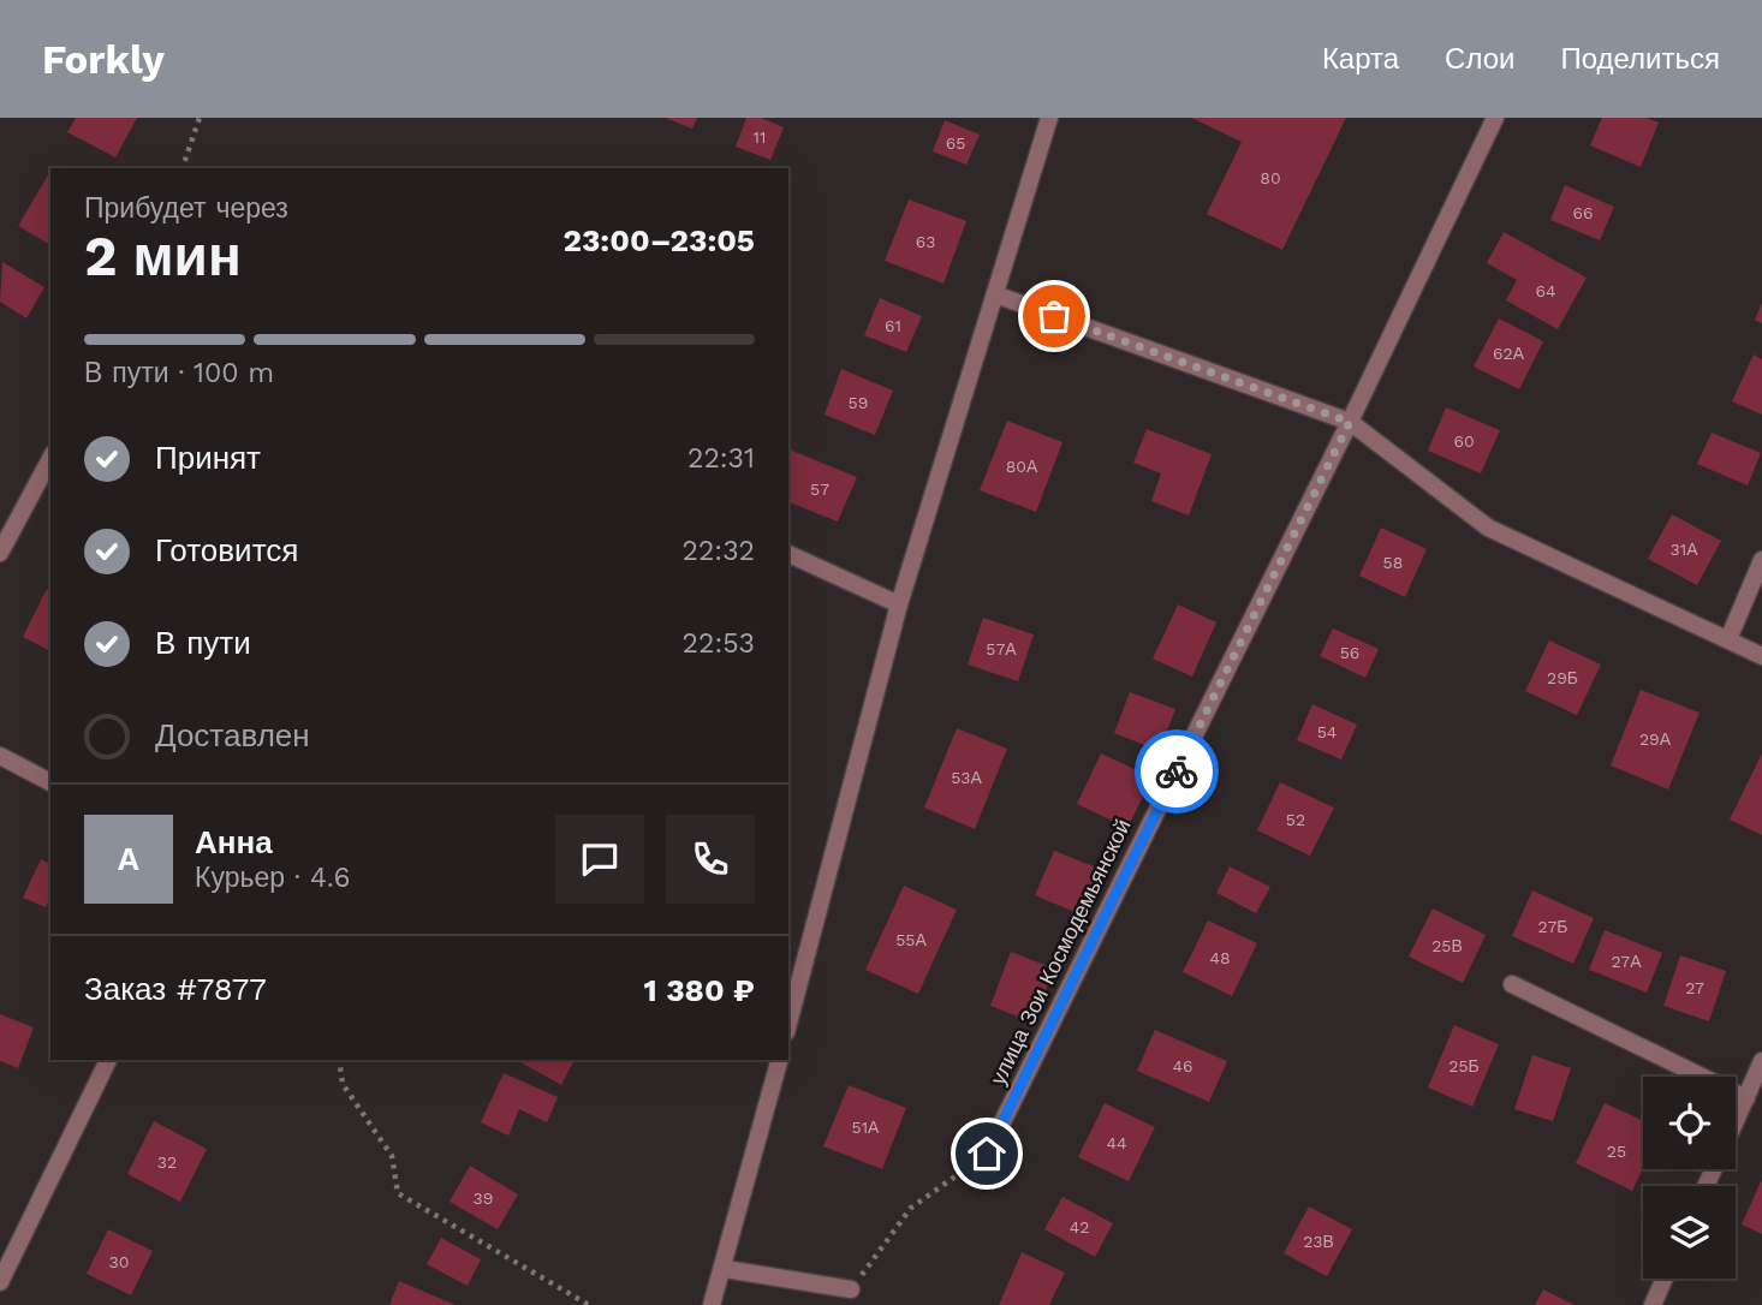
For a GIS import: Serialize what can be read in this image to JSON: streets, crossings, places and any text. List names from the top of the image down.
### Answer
{
  "streets": {
    "street": ["улица Зои Космодемьянской"]
  },
  "house_numbers": [
    "11",
    "65",
    "80",
    "66",
    "63",
    "64",
    "61",
    "62А",
    "59",
    "60",
    "80А",
    "57",
    "31А",
    "58",
    "57А",
    "56",
    "29Б",
    "54",
    "29А",
    "53А",
    "52",
    "27Б",
    "55А",
    "25В",
    "48",
    "27А",
    "27",
    "46",
    "25Б",
    "51А",
    "44",
    "25",
    "32",
    "39",
    "42",
    "23В",
    "30"
  ],
  "page": {
    "header": "Forkly",
    "nav": ["Карта", "Слои", "Поделиться"],
    "heading": ["2 мин", "Прибудет через", "23:00–23:05"],
    "panel": [
      "Анна",
      "Курьер · 4.6",
      "Заказ #7877",
      "1 380 ₽"
    ],
    "bar": "В пути · 100 m",
    "list": [
      ["Принят", "22:31"],
      ["Готовится", "22:32"],
      ["В пути", "22:53"],
      "Доставлен"
    ],
    "round": "А"
  }
}
